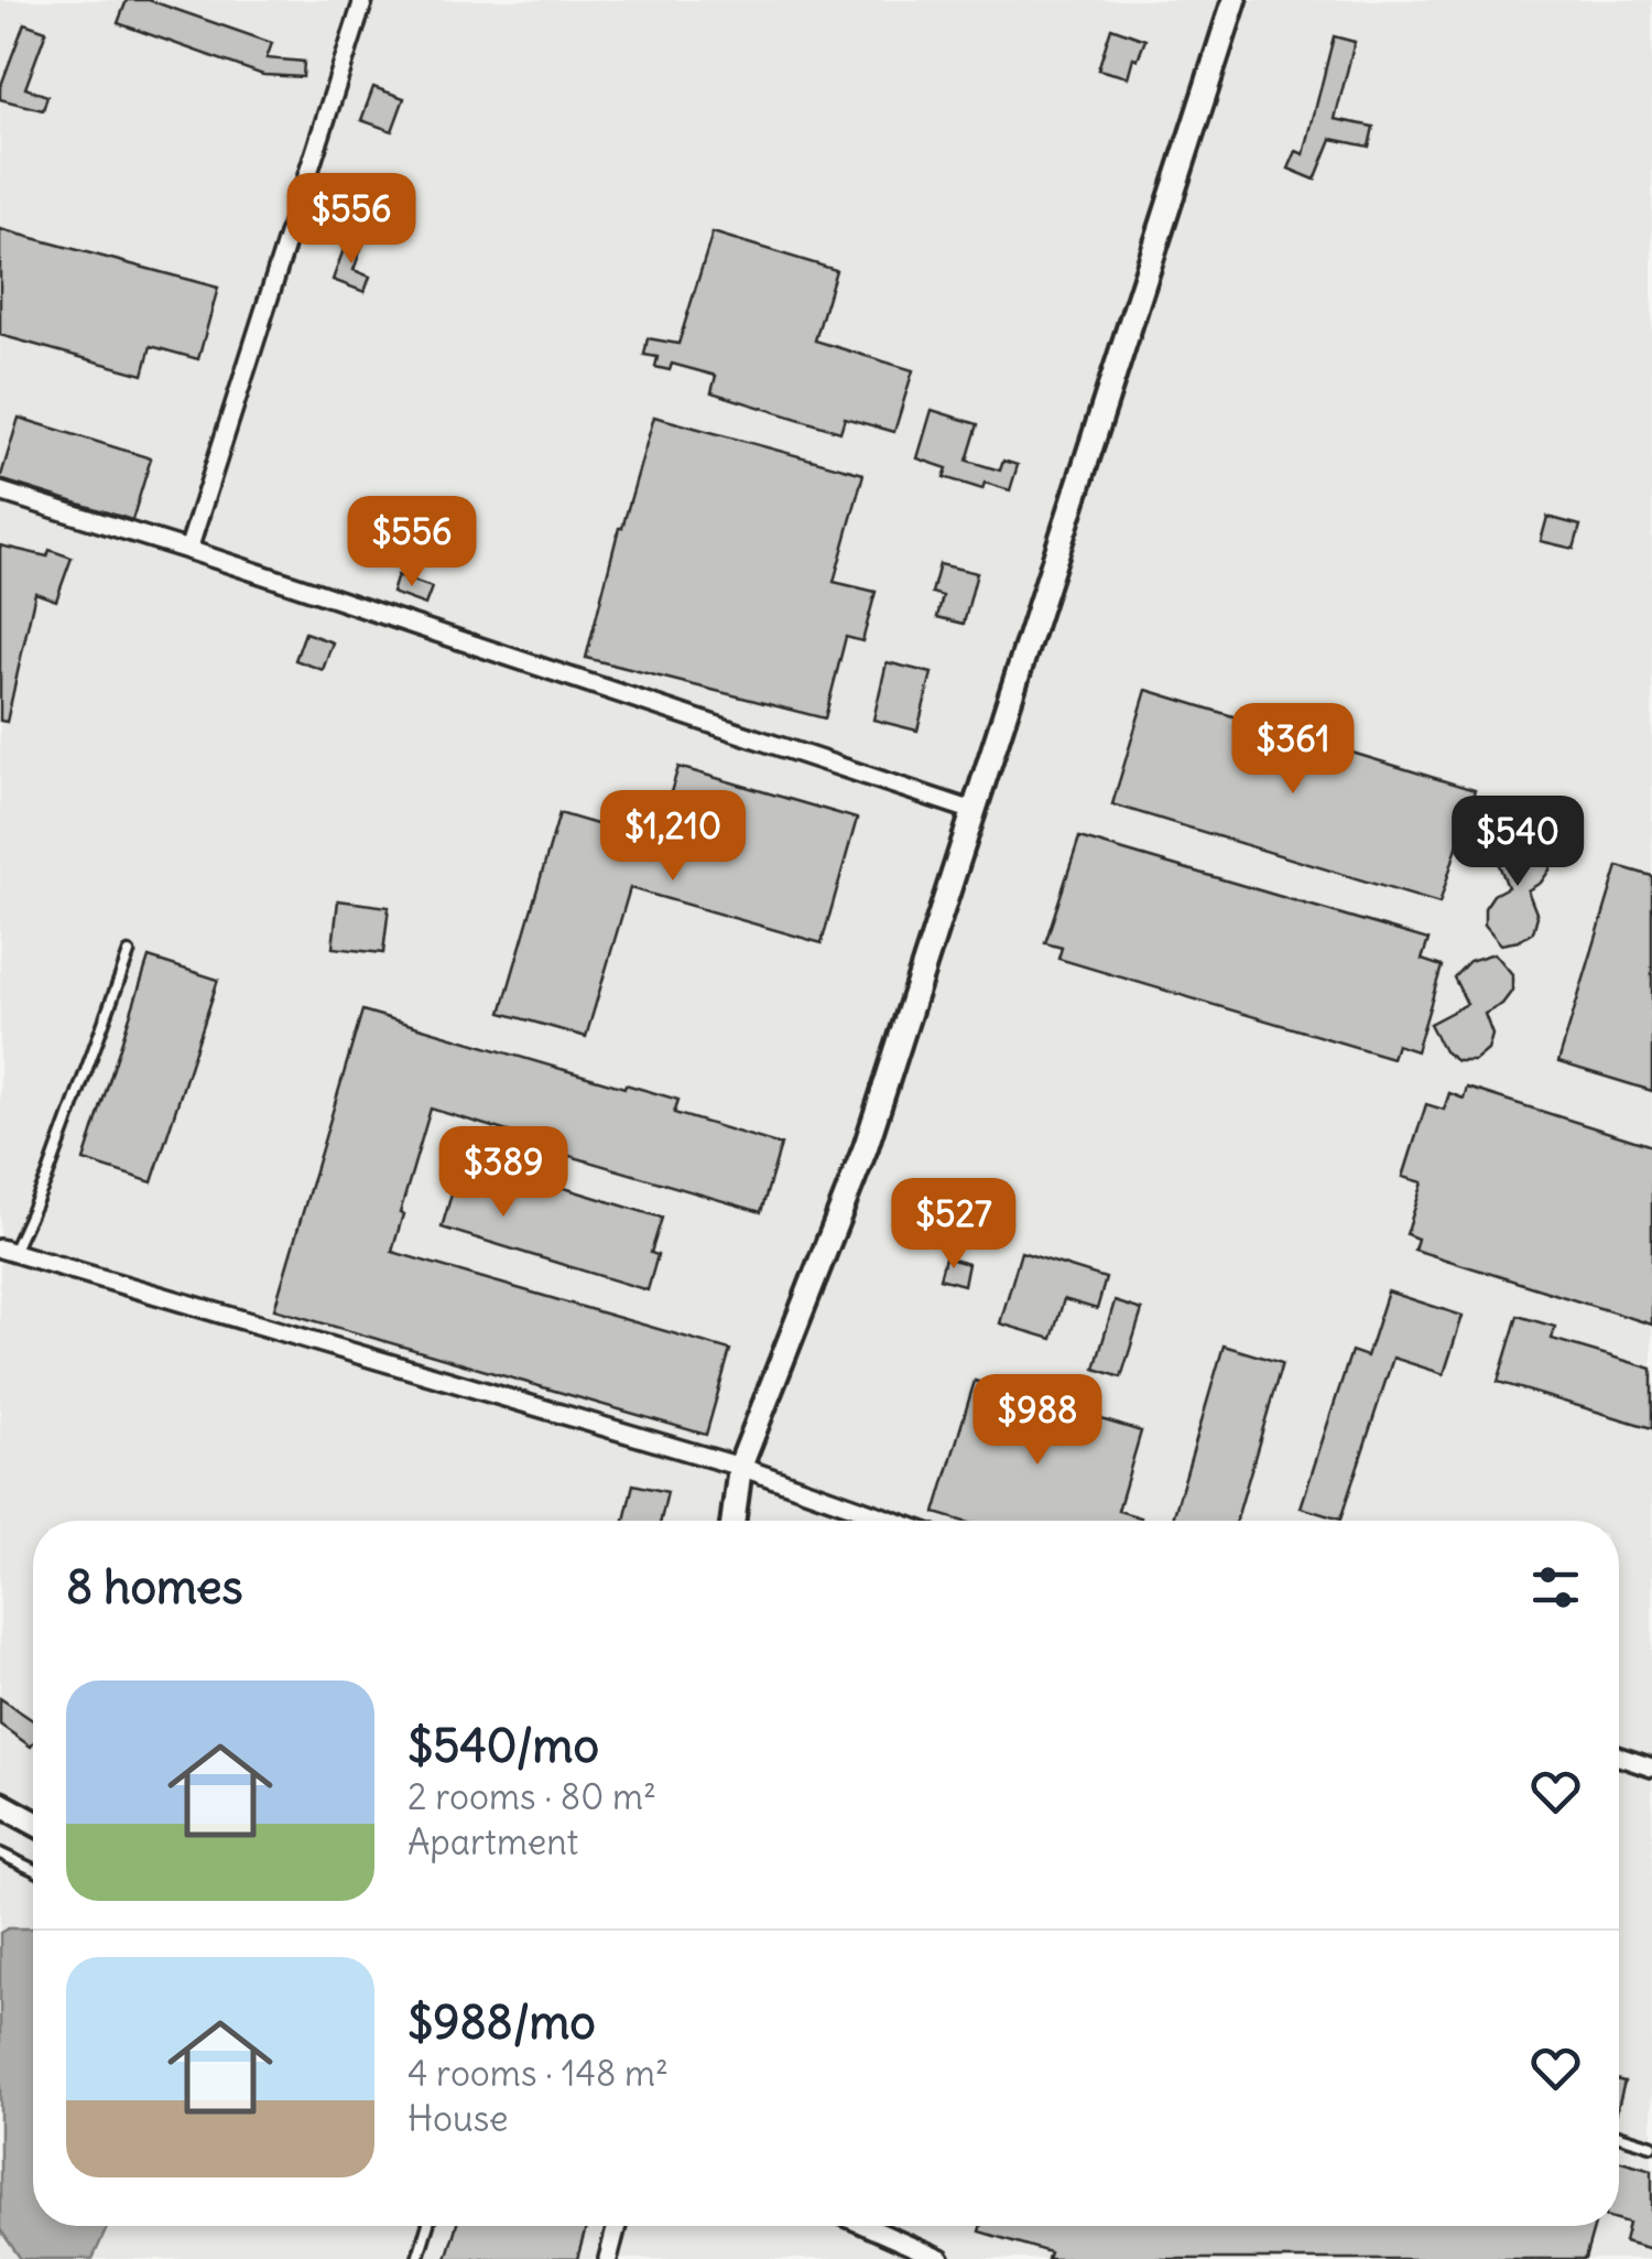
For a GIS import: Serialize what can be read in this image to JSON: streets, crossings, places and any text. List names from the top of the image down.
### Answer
{
  "page": {
    "price": [
      "$556",
      "$556",
      "$361",
      "$1,210",
      "$540",
      "$389",
      "$527",
      "$988"
    ],
    "heading": "8 homes",
    "list": [
      {
        "name": "$540/mo",
        "note": "2 rooms · 80 m² · Apartment"
      },
      {
        "name": "$988/mo",
        "note": "4 rooms · 148 m² · House"
      }
    ]
  }
}
